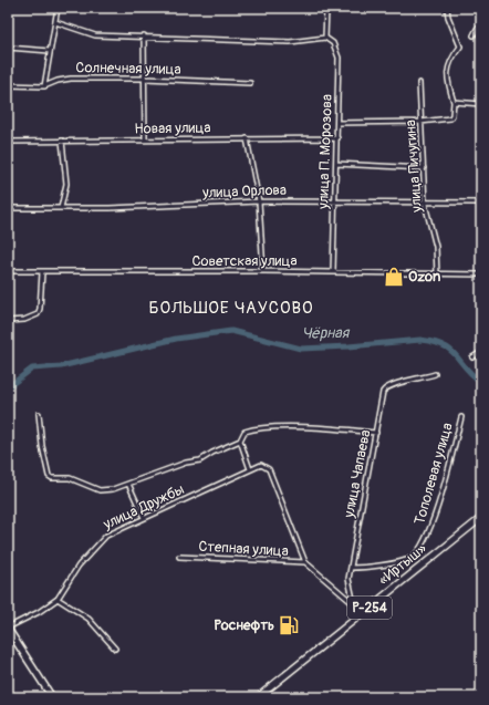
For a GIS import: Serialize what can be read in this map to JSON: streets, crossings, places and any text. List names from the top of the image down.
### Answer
{
  "streets": {
    "highway": ["«Иртыш»", "Р-254"],
    "street": [
      "Солнечная улица",
      "Новая улица",
      "улица П. Морозова",
      "улица Пичугина",
      "улица Орлова",
      "Советская улица",
      "улица Чапаева",
      "Тополевая улица",
      "улица Дружбы",
      "Степная улица"
    ]
  },
  "crossings": [
    ["Новая улица", "улица П. Морозова"],
    ["улица П. Морозова", "улица Орлова"],
    ["улица П. Морозова", "Советская улица"],
    ["улица Пичугина", "улица Орлова"],
    ["улица Пичугина", "Советская улица"],
    ["улица Чапаева", "Тополевая улица"],
    ["улица Чапаева", "«Иртыш»"],
    ["улица Дружбы", "Степная улица"]
  ],
  "districts": ["БОЛЬШОЕ ЧАУСОВО"],
  "water": ["Чёрная"],
  "places": {
    "shop": ["Ozon"],
    "fuel station": ["Роснефть"]
  }
}
